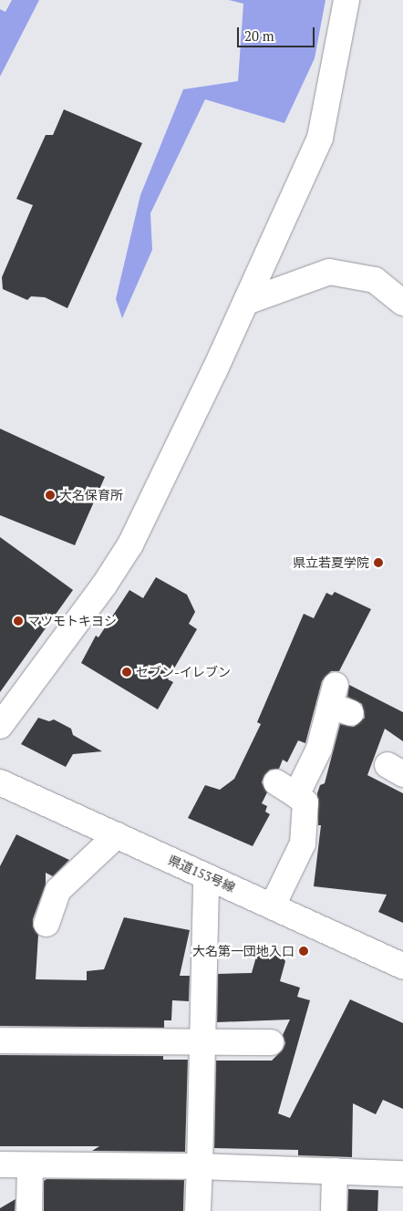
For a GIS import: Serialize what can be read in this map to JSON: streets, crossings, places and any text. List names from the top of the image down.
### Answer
{
  "streets": {
    "street": ["県道153号線"]
  },
  "places": [
    "大名保育所",
    "県立若夏学院",
    "マツモトキヨシ",
    "セブン-イレブン",
    "大名第一団地入口"
  ],
  "scale_bar": "20 m"
}
